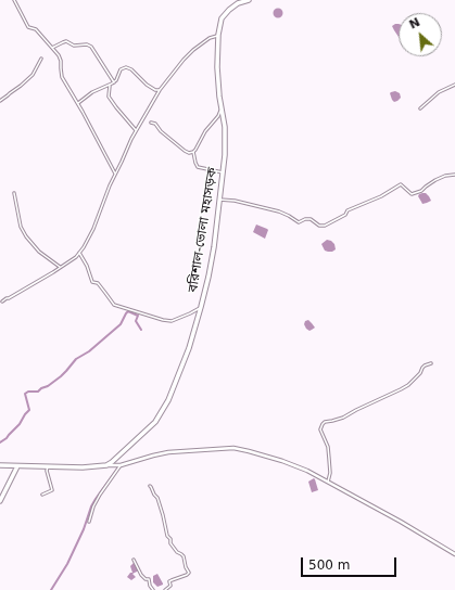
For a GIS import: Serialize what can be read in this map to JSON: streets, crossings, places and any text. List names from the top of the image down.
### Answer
{
  "streets": {
    "highway": ["বরিশাল-ভোলা মহাসড়ক"]
  },
  "scale_bar": "500 m",
  "north": "top left"
}
